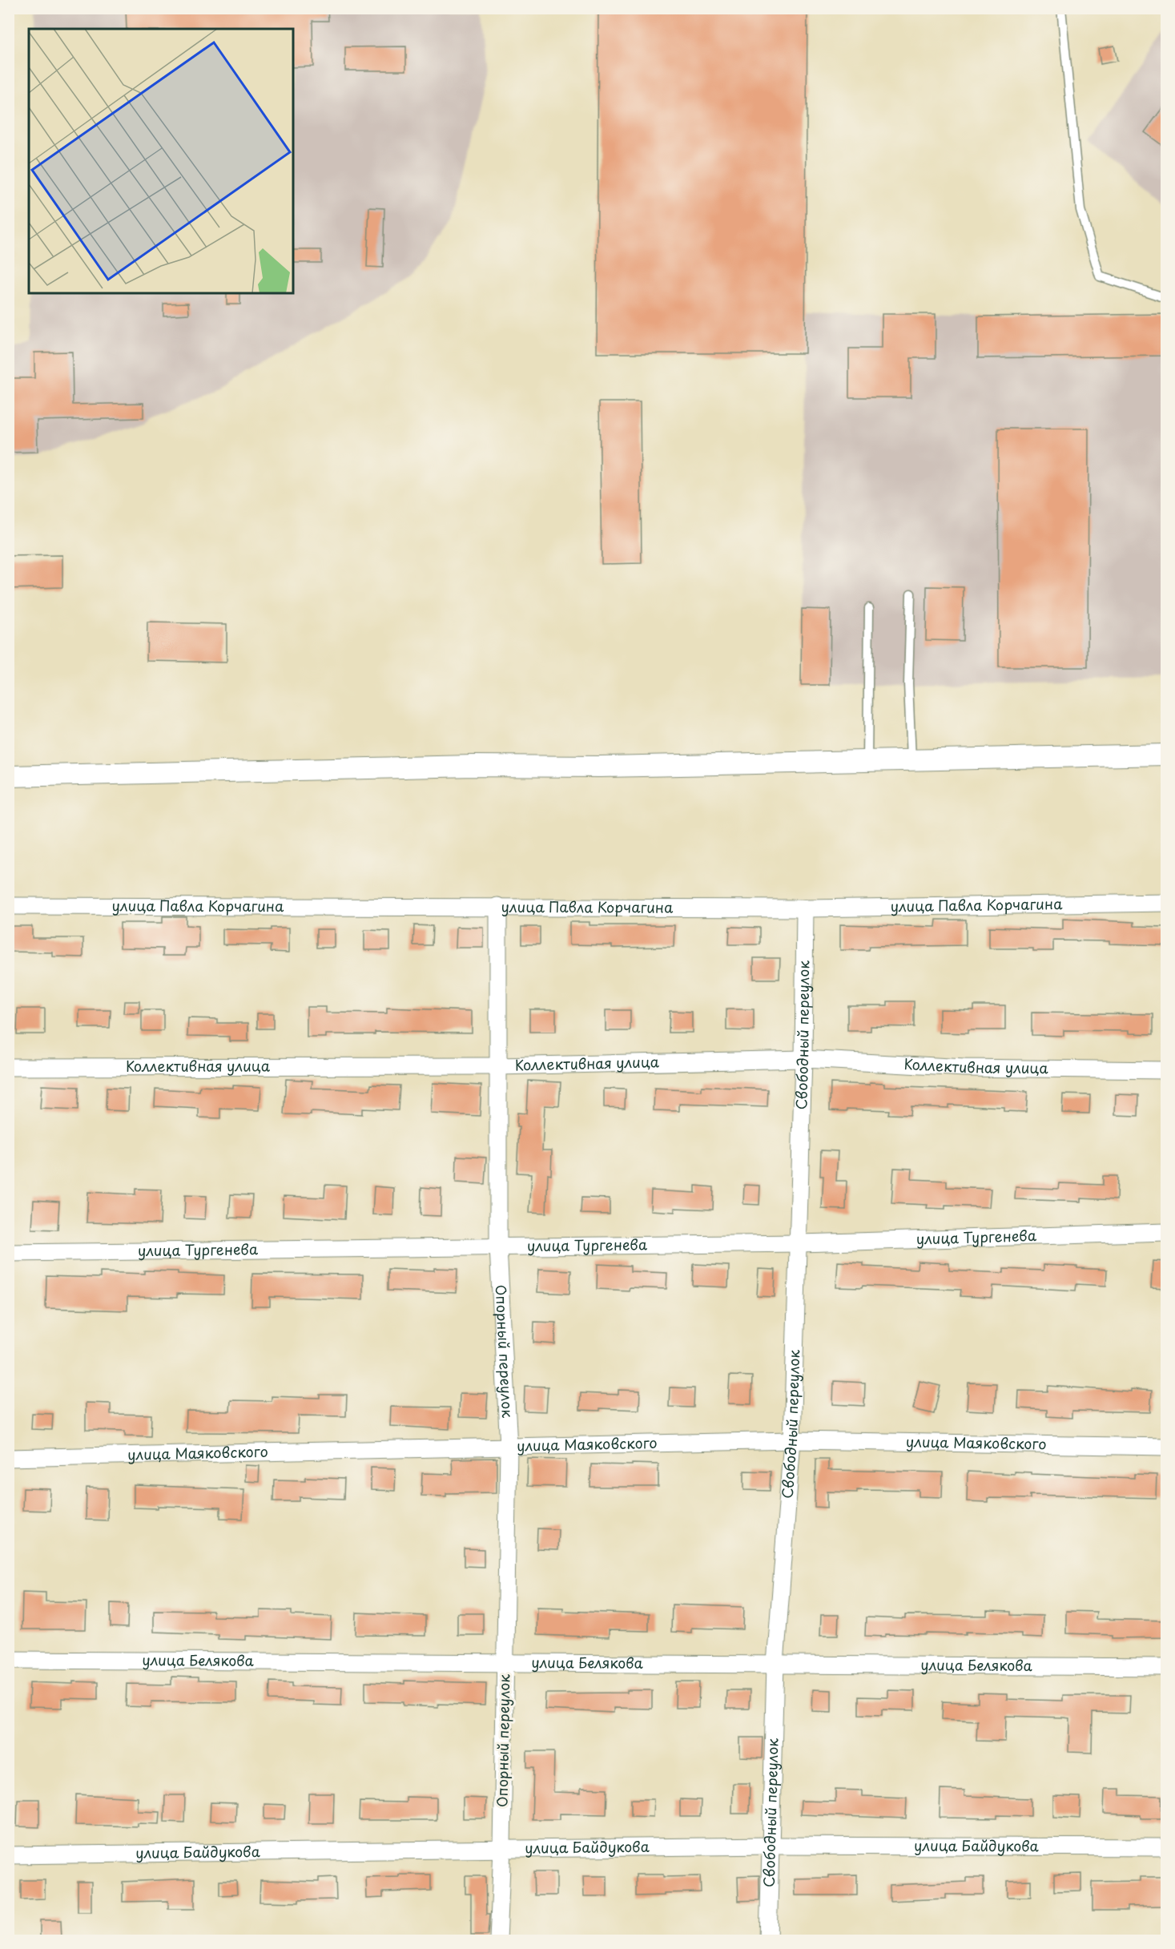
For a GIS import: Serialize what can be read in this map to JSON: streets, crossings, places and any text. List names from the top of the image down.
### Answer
{
  "streets": {
    "street": [
      "улица Павла Корчагина",
      "Свободный переулок",
      "Коллективная улица",
      "улица Тургенева",
      "Опорный переулок",
      "улица Маяковского",
      "улица Белякова",
      "улица Байдукова"
    ]
  },
  "crossings": [
    ["улица Павла Корчагина", "Свободный переулок"],
    ["улица Павла Корчагина", "Опорный переулок"],
    ["Свободный переулок", "Коллективная улица"],
    ["Свободный переулок", "улица Тургенева"],
    ["Свободный переулок", "улица Маяковского"],
    ["Свободный переулок", "улица Белякова"],
    ["Свободный переулок", "улица Байдукова"],
    ["Коллективная улица", "Опорный переулок"],
    ["улица Тургенева", "Опорный переулок"],
    ["Опорный переулок", "улица Маяковского"],
    ["Опорный переулок", "улица Белякова"],
    ["Опорный переулок", "улица Байдукова"]
  ]
}
